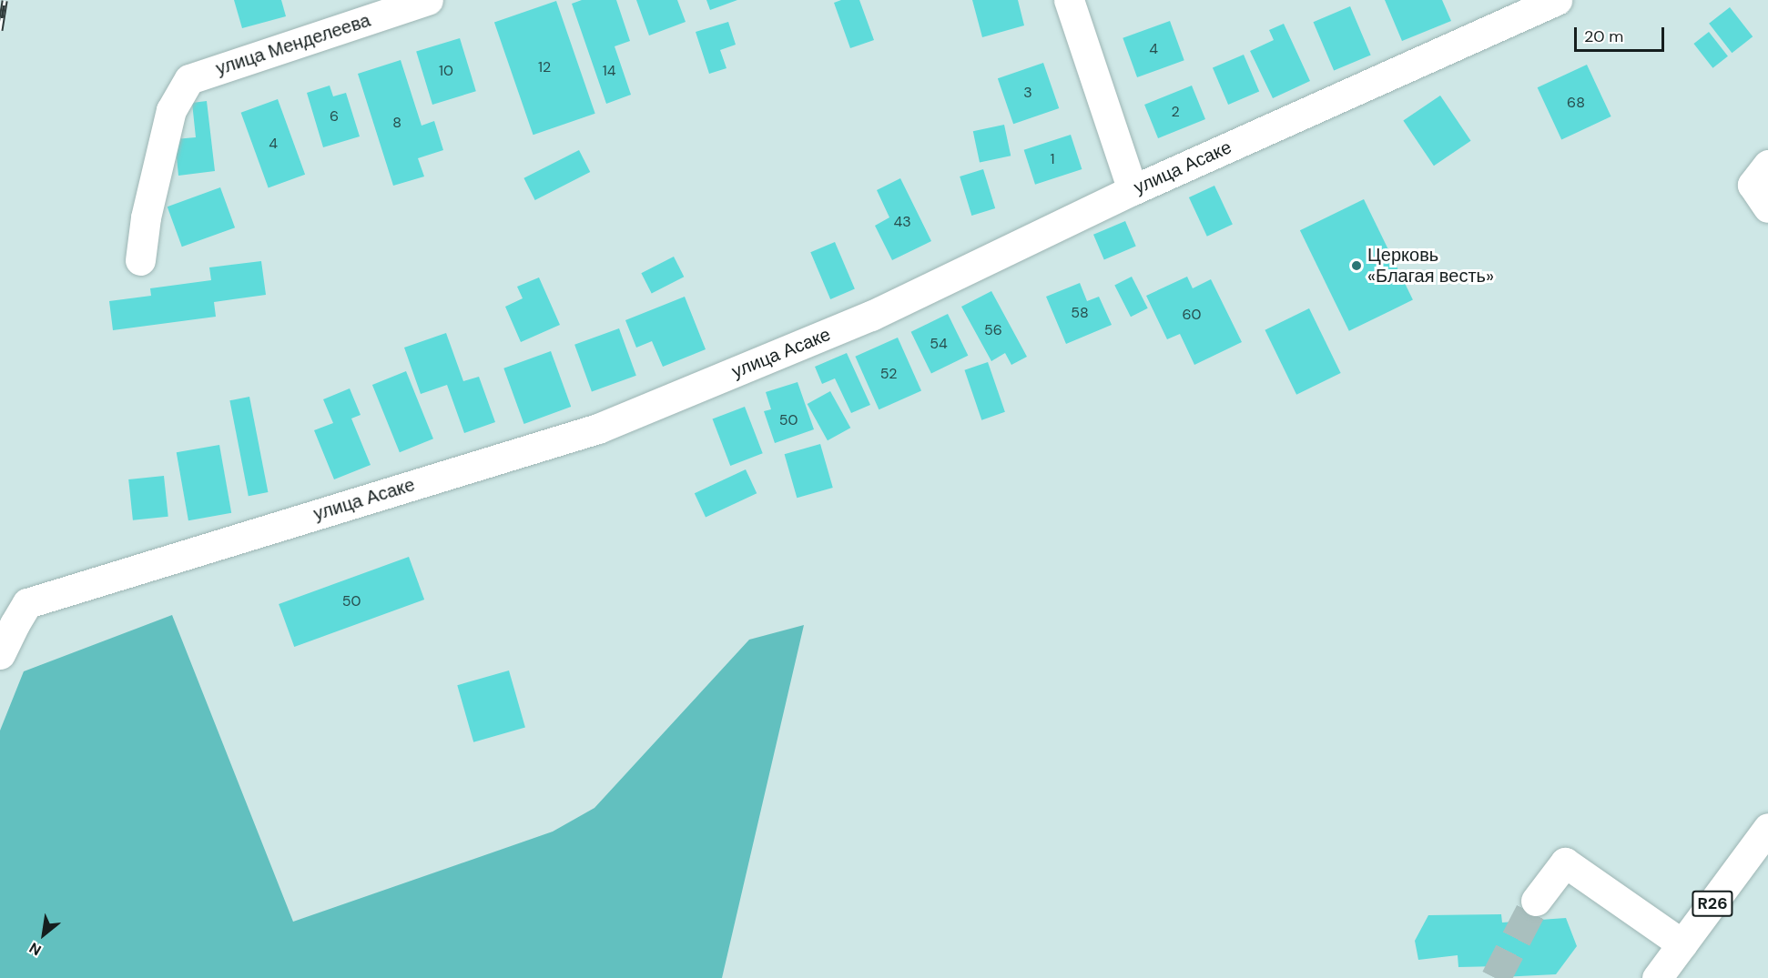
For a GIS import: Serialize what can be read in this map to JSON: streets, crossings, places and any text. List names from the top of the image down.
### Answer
{
  "streets": {
    "street": ["улица Менделеева", "улица Асаке", "R26"]
  },
  "places": ["Церковь «Благая весть»"],
  "house_numbers": [
    "4",
    "12",
    "10",
    "14",
    "3",
    "68",
    "2",
    "6",
    "8",
    "4",
    "1",
    "43",
    "58",
    "60",
    "56",
    "54",
    "52",
    "50",
    "50"
  ],
  "scale_bar": "20 m",
  "north": "bottom left"
}
